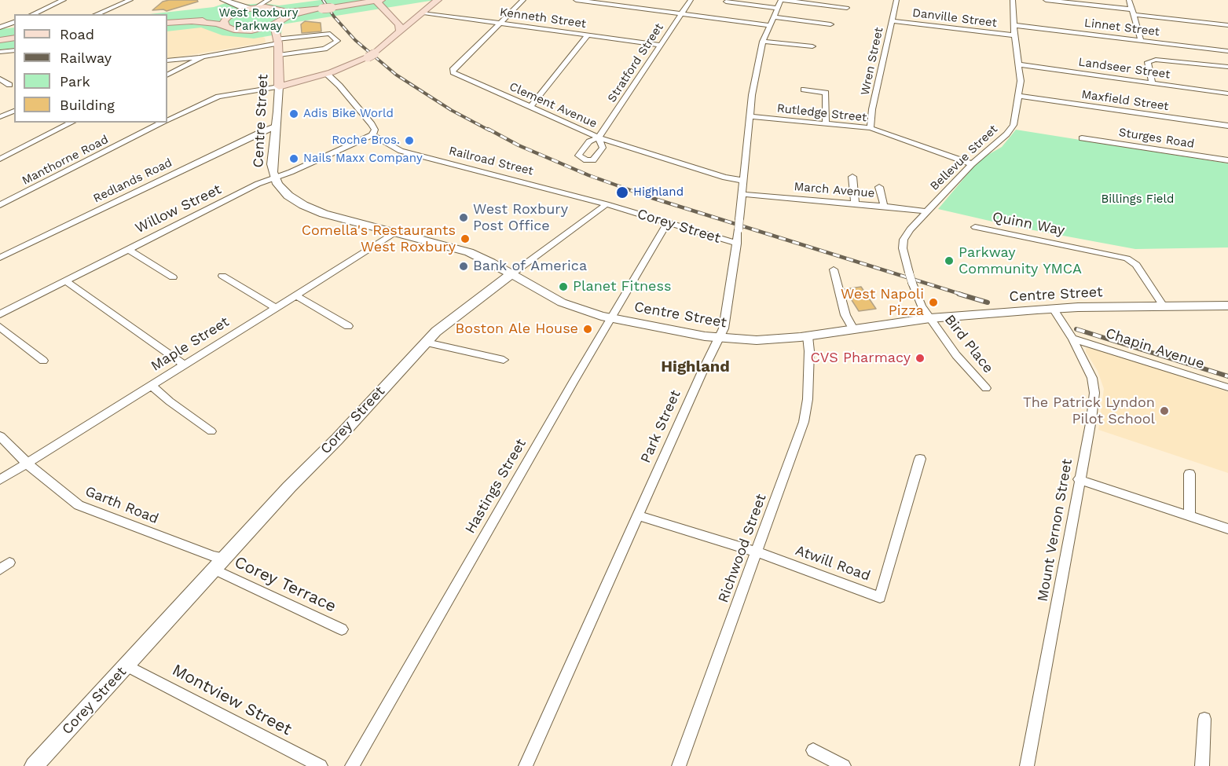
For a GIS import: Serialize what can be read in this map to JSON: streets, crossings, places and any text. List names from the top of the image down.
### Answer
{
  "streets": {
    "main road": ["Centre Street", "Corey Street"],
    "street": [
      "Kenneth Street",
      "Danville Street",
      "Linnet Street",
      "Wren Street",
      "Stratford Street",
      "Landseer Street",
      "Maxfield Street",
      "Clement Avenue",
      "Rutledge Street",
      "Sturges Road",
      "Bellevue Street",
      "Manthorne Road",
      "Railroad Street",
      "Redlands Road",
      "March Avenue",
      "Willow Street",
      "Quinn Way",
      "Maple Street",
      "Bird Place",
      "Chapin Avenue",
      "Park Street",
      "Hastings Street",
      "Garth Road",
      "Mount Vernon Street",
      "Richwood Street",
      "Atwill Road",
      "Corey Terrace",
      "Montview Street"
    ]
  },
  "crossings": [
    ["Kenneth Street", "Stratford Street"],
    ["Kenneth Street", "Clement Avenue"],
    ["Danville Street", "Wren Street"],
    ["Danville Street", "Landseer Street"],
    ["Danville Street", "Maxfield Street"],
    ["Danville Street", "Rutledge Street"],
    ["Danville Street", "Bellevue Street"],
    ["Linnet Street", "Bellevue Street"],
    ["Wren Street", "Landseer Street"],
    ["Wren Street", "Maxfield Street"],
    ["Wren Street", "Rutledge Street"],
    ["Wren Street", "Bellevue Street"],
    ["Stratford Street", "Clement Avenue"],
    ["Landseer Street", "Maxfield Street"],
    ["Landseer Street", "Rutledge Street"],
    ["Landseer Street", "Bellevue Street"],
    ["Maxfield Street", "Rutledge Street"],
    ["Maxfield Street", "Bellevue Street"],
    ["Clement Avenue", "Park Street"],
    ["Rutledge Street", "Bellevue Street"],
    ["Rutledge Street", "Park Street"],
    ["Centre Street", "Bellevue Street"],
    ["Centre Street", "Manthorne Road"],
    ["Centre Street", "Redlands Road"],
    ["Centre Street", "Willow Street"],
    ["Centre Street", "Quinn Way"],
    ["Centre Street", "Corey Street"],
    ["Centre Street", "Maple Street"],
    ["Centre Street", "Bird Place"],
    ["Centre Street", "Park Street"],
    ["Centre Street", "Hastings Street"],
    ["Centre Street", "Mount Vernon Street"],
    ["Centre Street", "Richwood Street"],
    ["Bellevue Street", "March Avenue"],
    ["Bellevue Street", "Bird Place"],
    ["Railroad Street", "Willow Street"],
    ["Railroad Street", "Corey Street"],
    ["March Avenue", "Park Street"],
    ["Corey Street", "Park Street"],
    ["Corey Street", "Hastings Street"],
    ["Corey Street", "Garth Road"],
    ["Corey Street", "Corey Terrace"],
    ["Corey Street", "Montview Street"],
    ["Maple Street", "Garth Road"],
    ["Chapin Avenue", "Mount Vernon Street"],
    ["Park Street", "Atwill Road"],
    ["Garth Road", "Corey Terrace"],
    ["Richwood Street", "Atwill Road"]
  ],
  "districts": ["Highland"],
  "parks": ["West Roxbury Parkway", "Billings Field"],
  "places": [
    "Adis Bike World",
    "Roche Bros.",
    "Nails Maxx Company",
    "Highland",
    "West Roxbury Post Office",
    "Comella's Restaurants West Roxbury",
    "Parkway Community YMCA",
    "Bank of America",
    "Planet Fitness",
    "West Napoli Pizza",
    "Boston Ale House",
    "CVS Pharmacy",
    "The Patrick Lyndon Pilot School"
  ],
  "legend": [
    "Road",
    "Railway",
    "Park",
    "Building"
  ]
}
